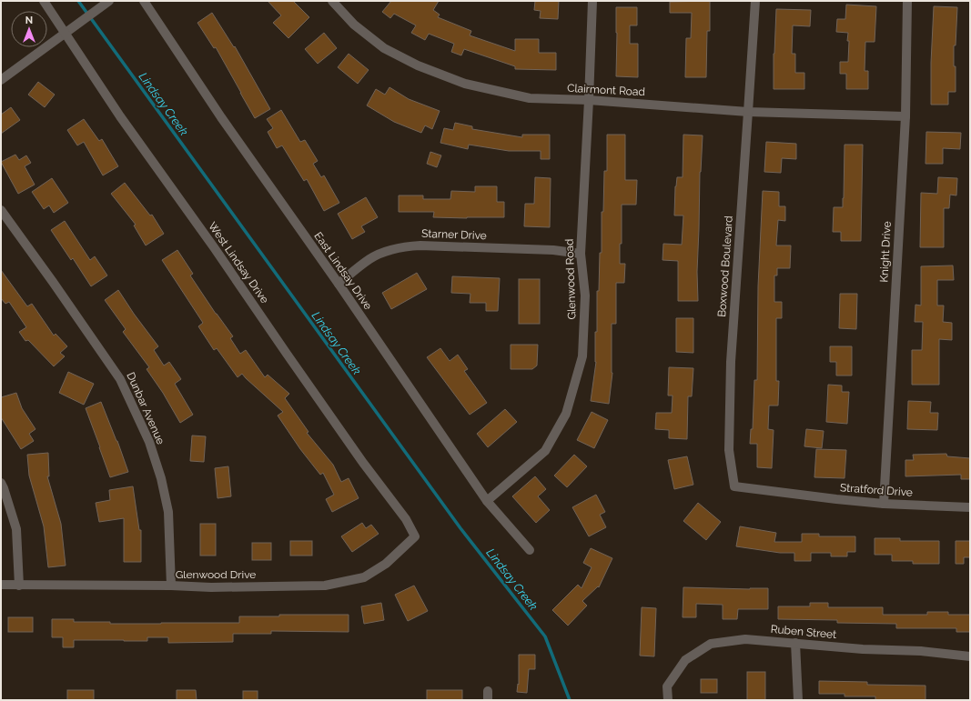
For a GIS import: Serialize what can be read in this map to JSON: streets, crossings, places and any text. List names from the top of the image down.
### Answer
{
  "streets": {
    "street": [
      "Clairmont Road",
      "Starner Drive",
      "Knight Drive",
      "West Lindsay Drive",
      "Boxwood Boulevard",
      "East Lindsay Drive",
      "Glenwood Road",
      "Dunbar Avenue",
      "Stratford Drive",
      "Glenwood Drive",
      "Ruben Street"
    ]
  },
  "crossings": [
    ["Clairmont Road", "Knight Drive"],
    ["Clairmont Road", "Boxwood Boulevard"],
    ["Clairmont Road", "Glenwood Road"],
    ["Starner Drive", "East Lindsay Drive"],
    ["Starner Drive", "Glenwood Road"],
    ["Knight Drive", "Stratford Drive"],
    ["West Lindsay Drive", "Glenwood Drive"],
    ["Boxwood Boulevard", "Stratford Drive"],
    ["East Lindsay Drive", "Glenwood Road"],
    ["Dunbar Avenue", "Glenwood Drive"]
  ],
  "water": ["Lindsay Creek"],
  "north": "top"
}
